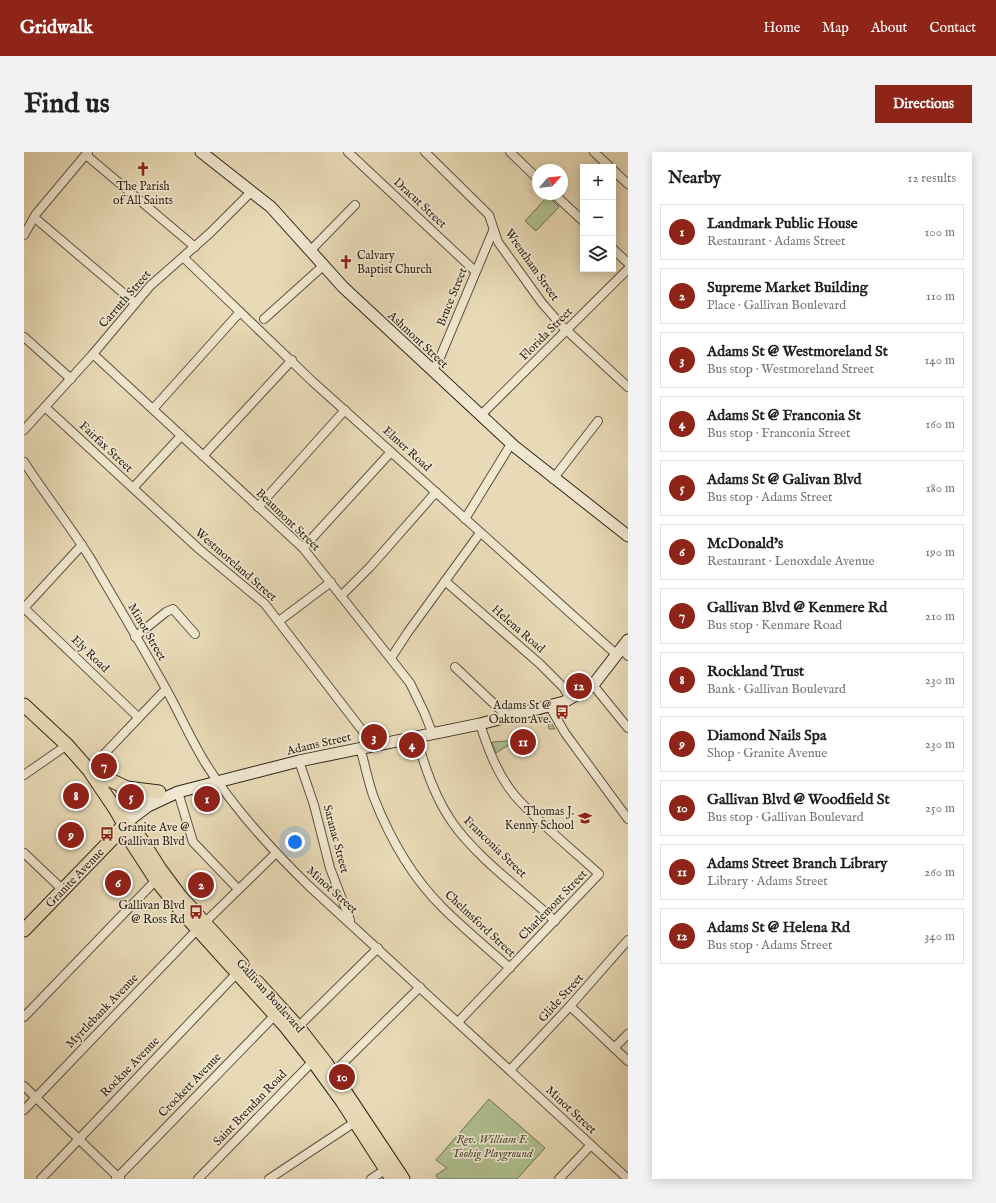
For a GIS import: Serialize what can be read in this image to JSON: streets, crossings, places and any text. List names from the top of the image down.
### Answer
{
  "streets": {
    "highway": ["Granite Avenue", "Gallivan Boulevard"],
    "main road": ["Ashmont Street", "Adams Street"],
    "street": [
      "Dracut Street",
      "Wrentham Street",
      "Bruce Street",
      "Carruth Street",
      "Florida Street",
      "Fairfax Street",
      "Elmer Road",
      "Beaumont Street",
      "Westmoreland Street",
      "Helena Road",
      "Minot Street",
      "Ely Road",
      "Saranac Street",
      "Franconia Street",
      "Charlemont Street",
      "Chelmsford Street",
      "Glide Street",
      "Myrtlebank Avenue",
      "Rockne Avenue",
      "Crockett Avenue",
      "Saint Brendan Road"
    ]
  },
  "crossings": [
    ["Dracut Street", "Bruce Street"],
    ["Wrentham Street", "Bruce Street"],
    ["Wrentham Street", "Florida Street"],
    ["Bruce Street", "Ashmont Street"],
    ["Carruth Street", "Ashmont Street"],
    ["Carruth Street", "Fairfax Street"],
    ["Carruth Street", "Elmer Road"],
    ["Carruth Street", "Beaumont Street"],
    ["Florida Street", "Ashmont Street"],
    ["Fairfax Street", "Beaumont Street"],
    ["Fairfax Street", "Westmoreland Street"],
    ["Elmer Road", "Adams Street"],
    ["Beaumont Street", "Adams Street"],
    ["Westmoreland Street", "Adams Street"],
    ["Westmoreland Street", "Chelmsford Street"],
    ["Helena Road", "Adams Street"],
    ["Minot Street", "Adams Street"],
    ["Minot Street", "Saranac Street"],
    ["Minot Street", "Charlemont Street"],
    ["Minot Street", "Glide Street"],
    ["Minot Street", "Myrtlebank Avenue"],
    ["Adams Street", "Saranac Street"],
    ["Adams Street", "Franconia Street"],
    ["Adams Street", "Granite Avenue"],
    ["Adams Street", "Charlemont Street"],
    ["Adams Street", "Chelmsford Street"],
    ["Adams Street", "Gallivan Boulevard"],
    ["Franconia Street", "Charlemont Street"],
    ["Granite Avenue", "Gallivan Boulevard"],
    ["Charlemont Street", "Chelmsford Street"],
    ["Gallivan Boulevard", "Myrtlebank Avenue"],
    ["Gallivan Boulevard", "Rockne Avenue"],
    ["Gallivan Boulevard", "Crockett Avenue"],
    ["Gallivan Boulevard", "Saint Brendan Road"]
  ],
  "parks": ["Rev. William F. Toohig Playground"],
  "places": {
    "church": ["The Parish of All Saints", "Calvary Baptist Church"],
    "bus stop": ["Adams St @ Oakton Ave.", "Granite Ave @ Gallivan Blvd", "Gallivan Blvd @ Ross Rd"],
    "school or university": ["Thomas J. Kenny School"]
  },
  "north": "top right",
  "page": {
    "header": "Gridwalk",
    "nav": [
      "Home",
      "Map",
      "About",
      "Contact"
    ],
    "buttons": "Directions",
    "title": "Find us",
    "heading": ["Nearby", "12 results"],
    "map_buttons": ["+", "−"],
    "list": [
      {
        "mark": "1",
        "name": "Landmark Public House",
        "note": "Restaurant · Adams Street",
        "value": "100 m"
      },
      {
        "mark": "2",
        "name": "Supreme Market Building",
        "note": "Place · Gallivan Boulevard",
        "value": "110 m"
      },
      {
        "mark": "3",
        "name": "Adams St @ Westmoreland St",
        "note": "Bus stop · Westmoreland Street",
        "value": "140 m"
      },
      {
        "mark": "4",
        "name": "Adams St @ Franconia St",
        "note": "Bus stop · Franconia Street",
        "value": "160 m"
      },
      {
        "mark": "5",
        "name": "Adams St @ Galivan Blvd",
        "note": "Bus stop · Adams Street",
        "value": "180 m"
      },
      {
        "mark": "6",
        "name": "McDonald's",
        "note": "Restaurant · Lenoxdale Avenue",
        "value": "190 m"
      },
      {
        "mark": "7",
        "name": "Gallivan Blvd @ Kenmere Rd",
        "note": "Bus stop · Kenmare Road",
        "value": "210 m"
      },
      {
        "mark": "8",
        "name": "Rockland Trust",
        "note": "Bank · Gallivan Boulevard",
        "value": "230 m"
      },
      {
        "mark": "9",
        "name": "Diamond Nails Spa",
        "note": "Shop · Granite Avenue",
        "value": "230 m"
      },
      {
        "mark": "10",
        "name": "Gallivan Blvd @ Woodfield St",
        "note": "Bus stop · Gallivan Boulevard",
        "value": "250 m"
      },
      {
        "mark": "11",
        "name": "Adams Street Branch Library",
        "note": "Library · Adams Street",
        "value": "260 m"
      },
      {
        "mark": "12",
        "name": "Adams St @ Helena Rd",
        "note": "Bus stop · Adams Street",
        "value": "340 m"
      }
    ],
    "pins": [
      "12",
      "3",
      "11",
      "4",
      "7",
      "8",
      "5",
      "1",
      "9",
      "6",
      "2",
      "10"
    ]
  }
}
